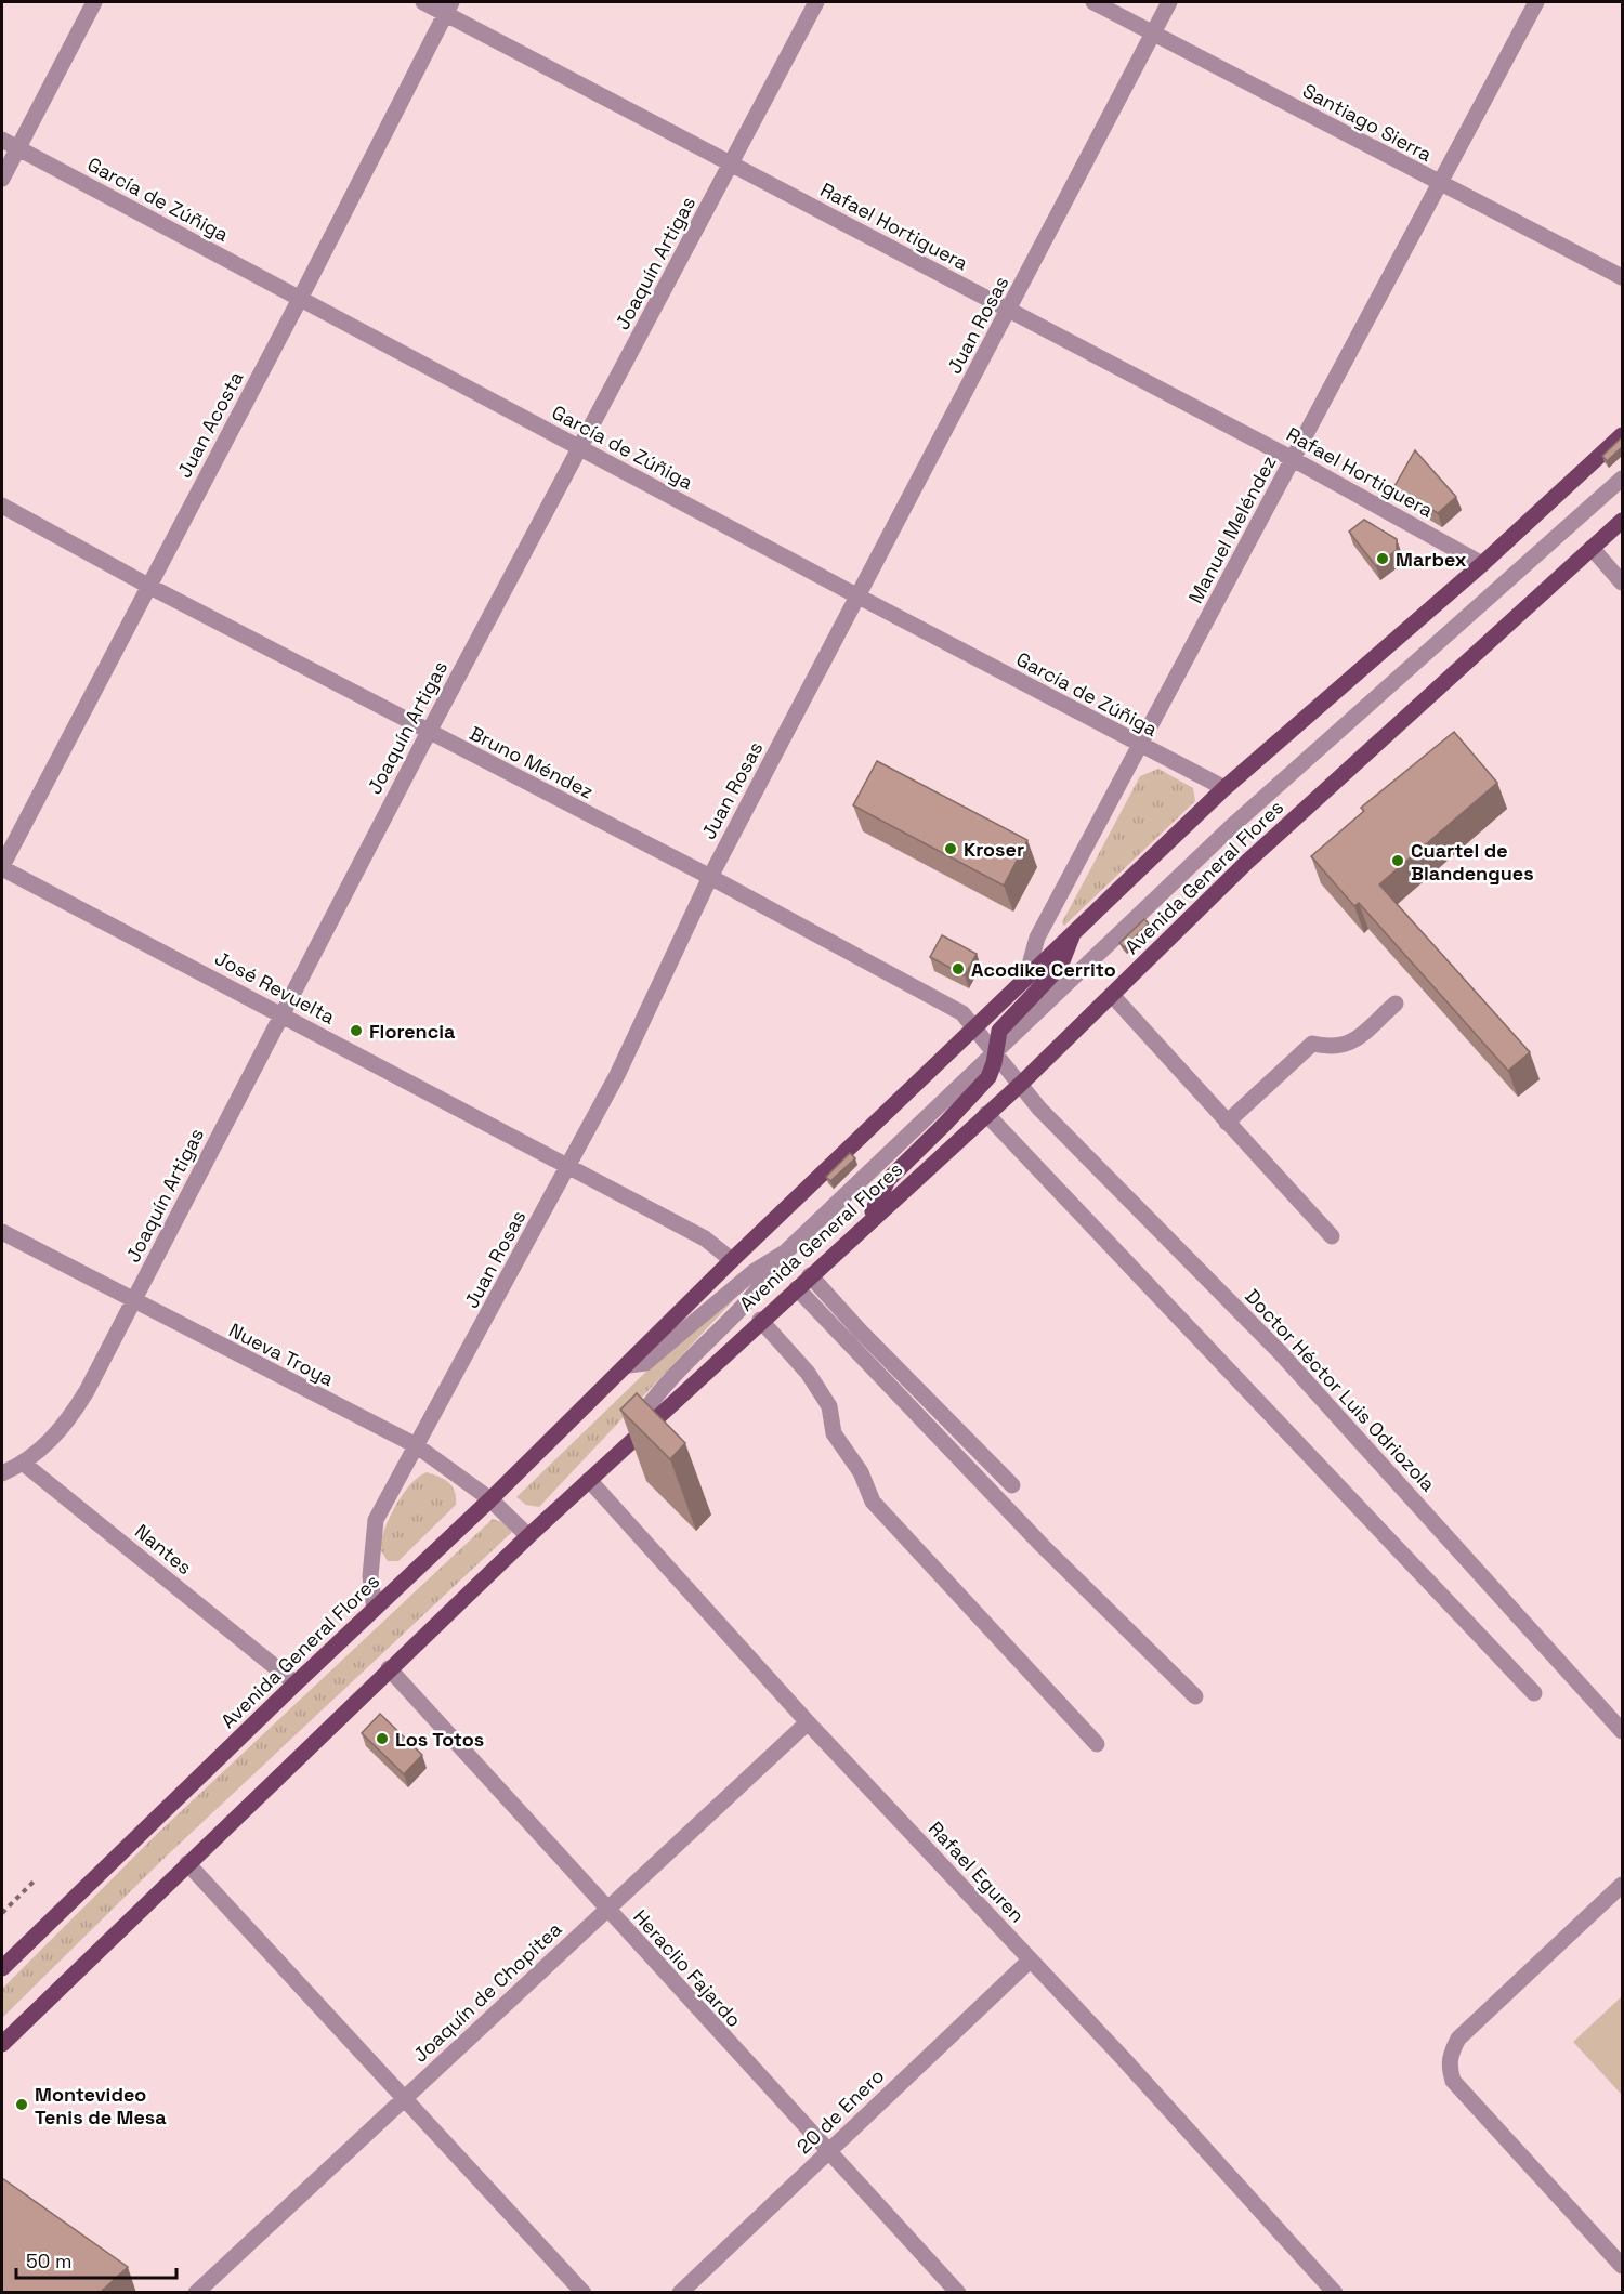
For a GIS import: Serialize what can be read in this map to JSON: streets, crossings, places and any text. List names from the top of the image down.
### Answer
{
  "streets": {
    "main road": ["Avenida General Flores"],
    "street": [
      "Santiago Sierra",
      "García de Zúñiga",
      "Rafael Hortiguera",
      "Joaquín Artigas",
      "Juan Rosas",
      "Juan Acosta",
      "Manuel Meléndez",
      "Bruno Méndez",
      "José Revuelta",
      "Nueva Troya",
      "Doctor Héctor Luis Odriozola",
      "Nantes",
      "Rafael Eguren",
      "Heraclio Fajardo",
      "Joaquín de Chopitea",
      "20 de Enero"
    ]
  },
  "crossings": [
    ["Santiago Sierra", "Juan Rosas"],
    ["Santiago Sierra", "Manuel Meléndez"],
    ["García de Zúñiga", "Joaquín Artigas"],
    ["García de Zúñiga", "Juan Rosas"],
    ["García de Zúñiga", "Juan Acosta"],
    ["García de Zúñiga", "Manuel Meléndez"],
    ["García de Zúñiga", "Avenida General Flores"],
    ["Rafael Hortiguera", "Joaquín Artigas"],
    ["Rafael Hortiguera", "Juan Rosas"],
    ["Rafael Hortiguera", "Juan Acosta"],
    ["Rafael Hortiguera", "Manuel Meléndez"],
    ["Rafael Hortiguera", "Avenida General Flores"],
    ["Joaquín Artigas", "Bruno Méndez"],
    ["Joaquín Artigas", "José Revuelta"],
    ["Joaquín Artigas", "Nueva Troya"],
    ["Joaquín Artigas", "Nantes"],
    ["Juan Rosas", "Bruno Méndez"],
    ["Juan Rosas", "Avenida General Flores"],
    ["Juan Rosas", "José Revuelta"],
    ["Juan Rosas", "Nueva Troya"],
    ["Juan Acosta", "Bruno Méndez"],
    ["Juan Acosta", "José Revuelta"],
    ["Manuel Meléndez", "Avenida General Flores"],
    ["Bruno Méndez", "Avenida General Flores"],
    ["Bruno Méndez", "Doctor Héctor Luis Odriozola"],
    ["Avenida General Flores", "José Revuelta"],
    ["Avenida General Flores", "Nueva Troya"],
    ["Avenida General Flores", "Doctor Héctor Luis Odriozola"],
    ["Avenida General Flores", "Nantes"],
    ["Avenida General Flores", "Rafael Eguren"],
    ["Avenida General Flores", "Heraclio Fajardo"],
    ["Rafael Eguren", "Joaquín de Chopitea"],
    ["Rafael Eguren", "20 de Enero"],
    ["Heraclio Fajardo", "Joaquín de Chopitea"],
    ["Heraclio Fajardo", "20 de Enero"]
  ],
  "places": [
    "Marbex",
    "Kroser",
    "Cuartel de Blandengues",
    "Acodike Cerrito",
    "Florencia",
    "Los Totos",
    "Montevideo Tenis de Mesa"
  ],
  "scale_bar": "50 m"
}
